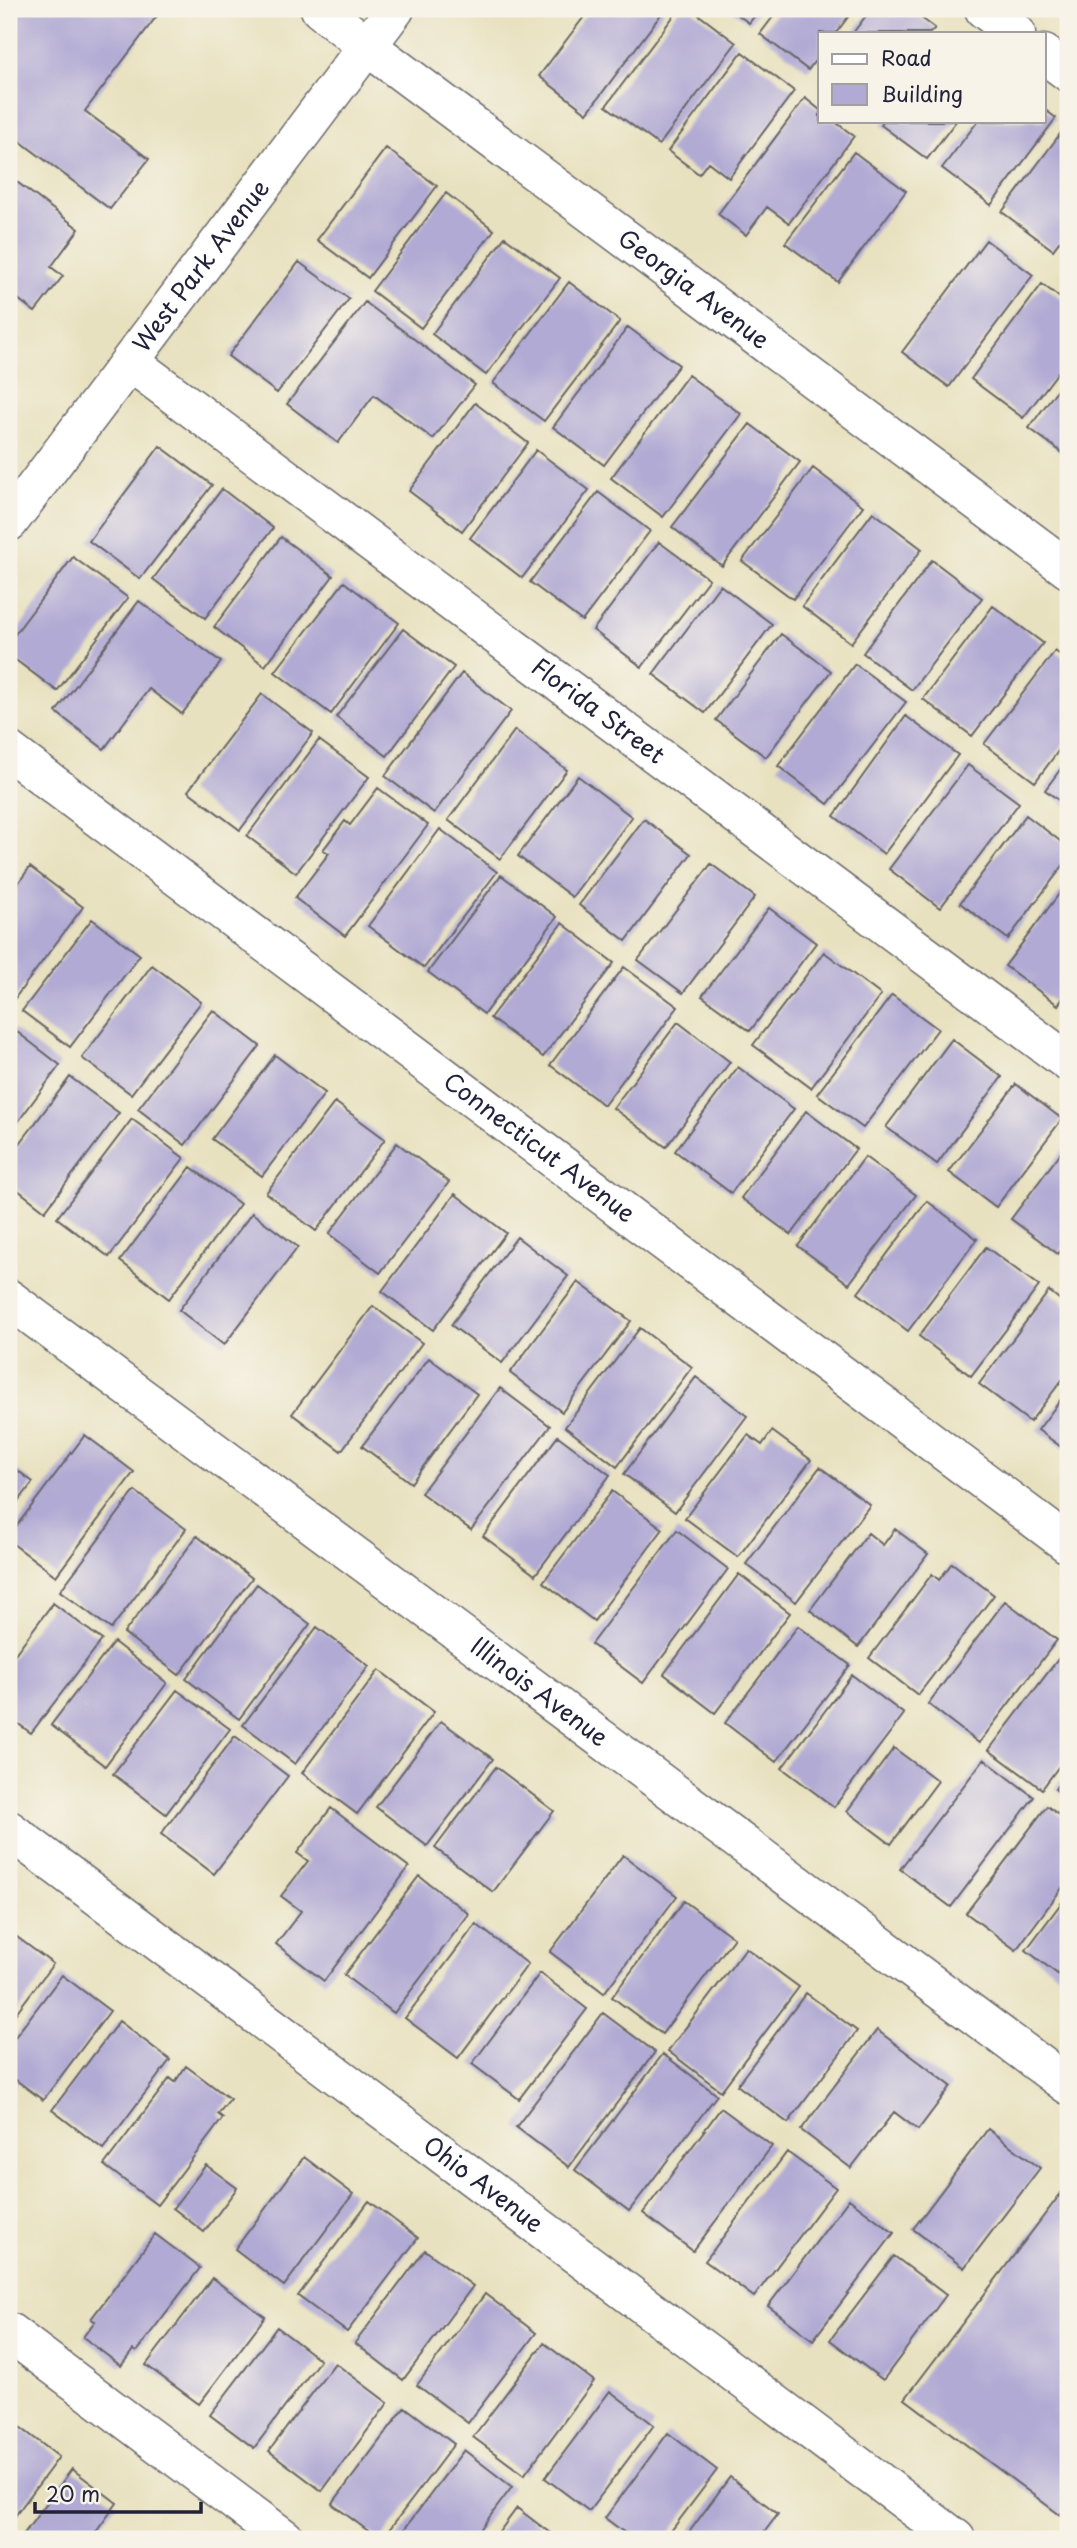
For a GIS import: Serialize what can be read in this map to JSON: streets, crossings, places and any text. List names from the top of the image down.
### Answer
{
  "streets": {
    "street": [
      "West Park Avenue",
      "Georgia Avenue",
      "Florida Street",
      "Connecticut Avenue",
      "Illinois Avenue",
      "Ohio Avenue"
    ]
  },
  "crossings": [
    ["West Park Avenue", "Georgia Avenue"],
    ["West Park Avenue", "Florida Street"]
  ],
  "legend": ["Road", "Building"],
  "scale_bar": "20 m"
}
